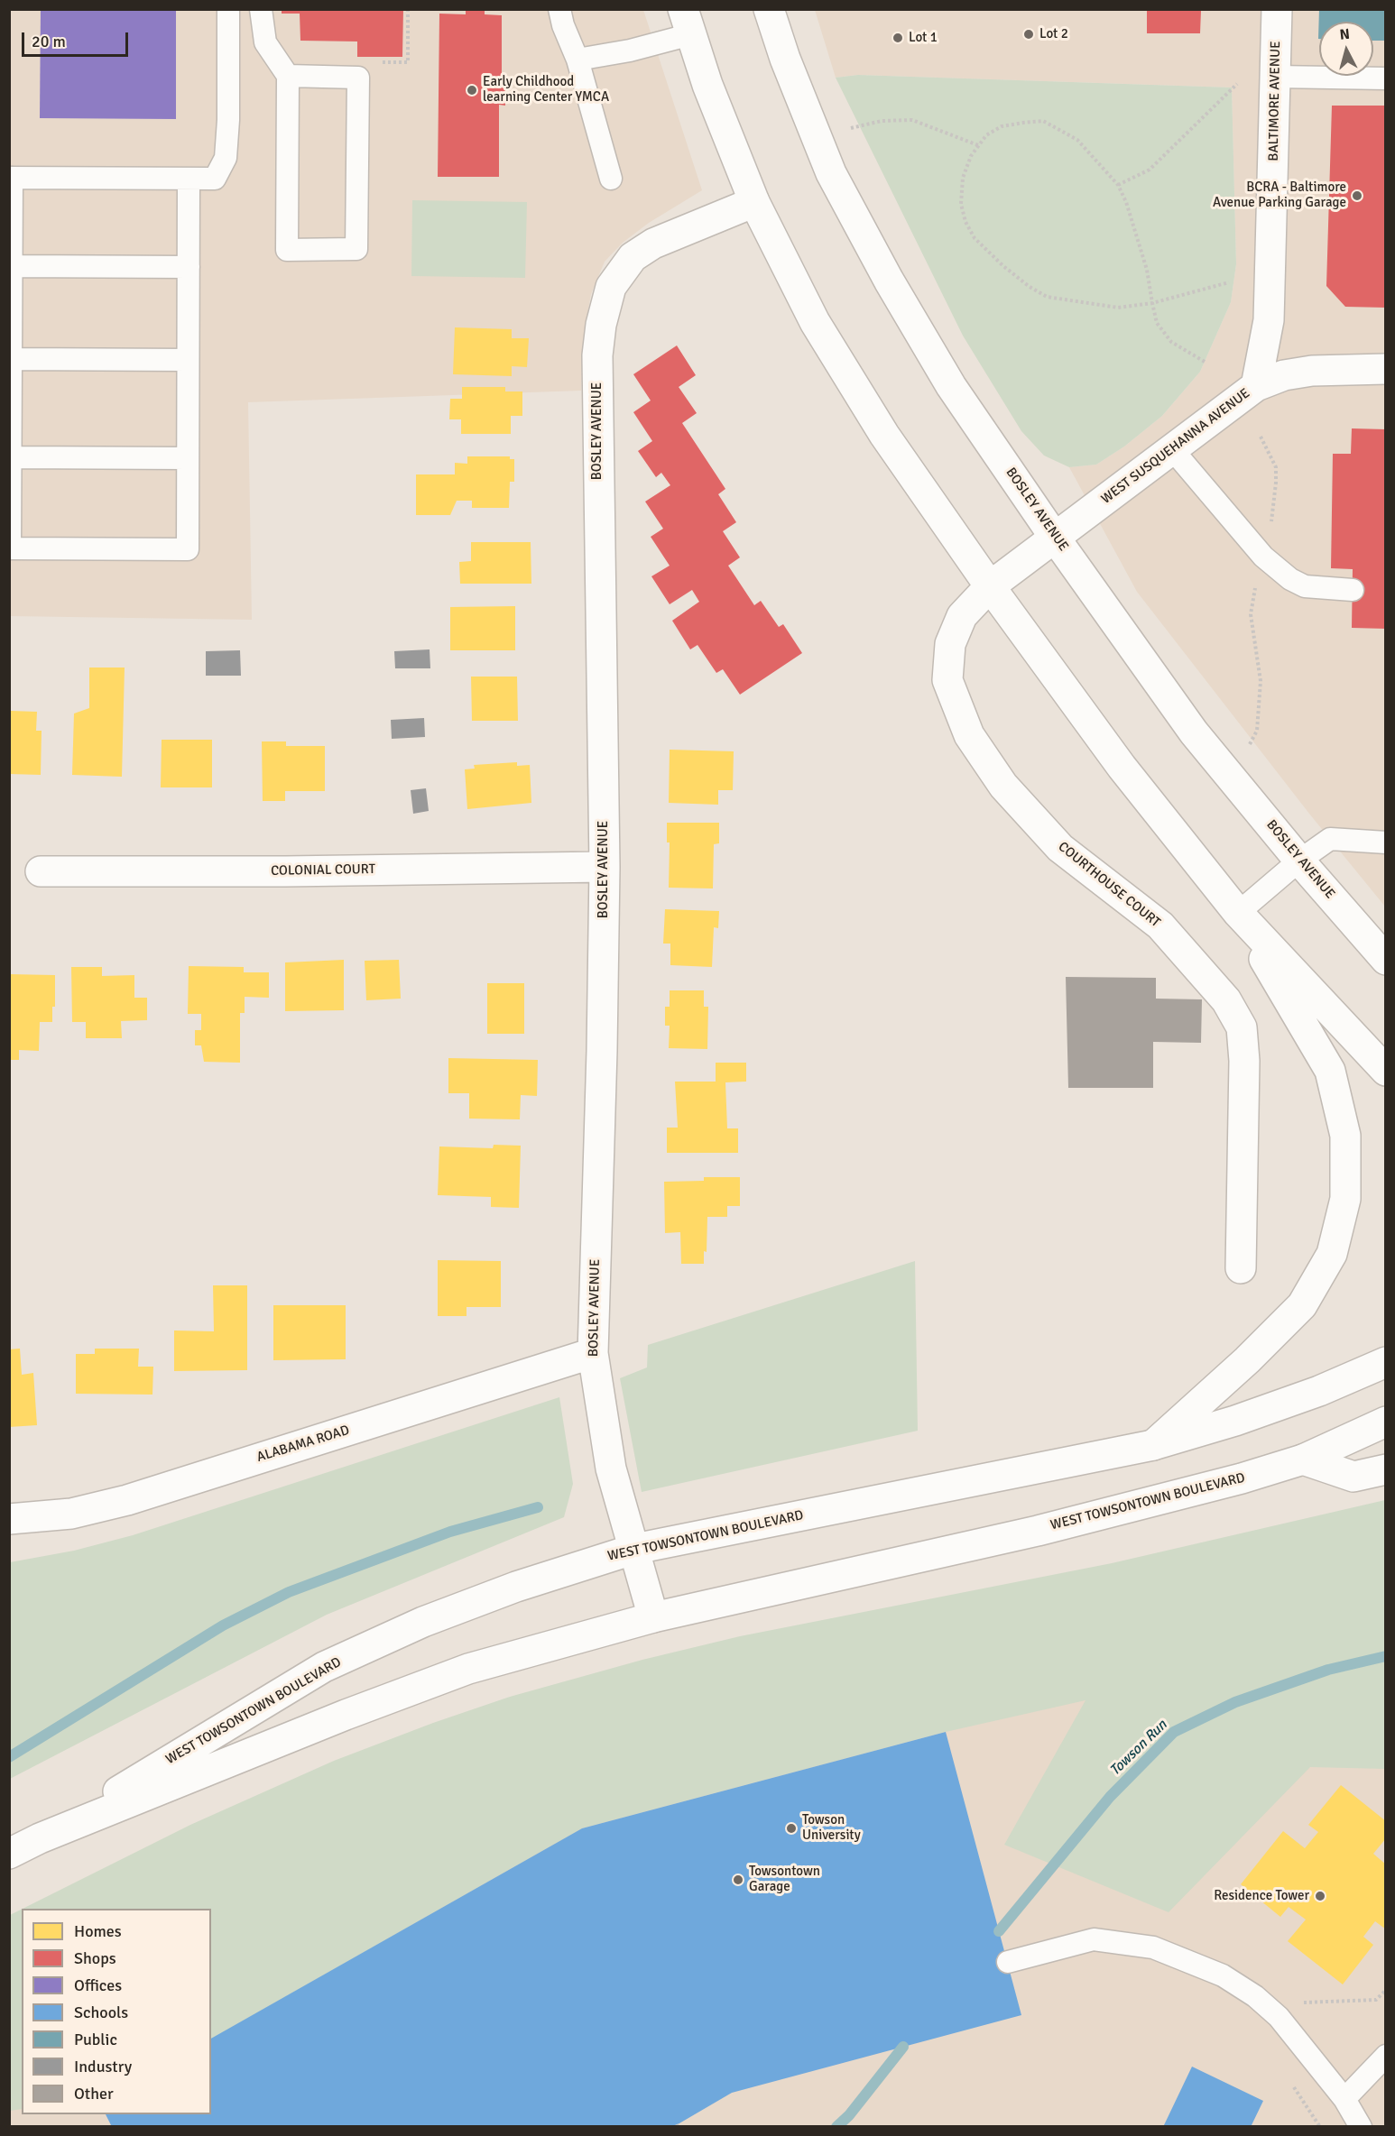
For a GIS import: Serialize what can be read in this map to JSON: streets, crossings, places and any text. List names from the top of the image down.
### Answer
{
  "streets": {
    "main road": [
      "BALTIMORE AVENUE",
      "BOSLEY AVENUE",
      "WEST SUSQUEHANNA AVENUE",
      "COLONIAL COURT",
      "COURTHOUSE COURT",
      "ALABAMA ROAD",
      "WEST TOWSONTOWN BOULEVARD"
    ]
  },
  "crossings": [
    ["BALTIMORE AVENUE", "WEST SUSQUEHANNA AVENUE"],
    ["BOSLEY AVENUE", "WEST SUSQUEHANNA AVENUE"],
    ["BOSLEY AVENUE", "COLONIAL COURT"],
    ["BOSLEY AVENUE", "ALABAMA ROAD"],
    ["BOSLEY AVENUE", "WEST TOWSONTOWN BOULEVARD"],
    ["WEST SUSQUEHANNA AVENUE", "COURTHOUSE COURT"]
  ],
  "water": ["Towson Run"],
  "places": [
    "Lot 2",
    "Lot 1",
    "Early Childhood learning Center YMCA",
    "BCRA - Baltimore Avenue Parking Garage",
    "Towson University",
    "Towsontown Garage",
    "Residence Tower"
  ],
  "legend": [
    "Homes",
    "Shops",
    "Offices",
    "Schools",
    "Public",
    "Industry",
    "Other"
  ],
  "scale_bar": "20 m",
  "north": "top"
}
